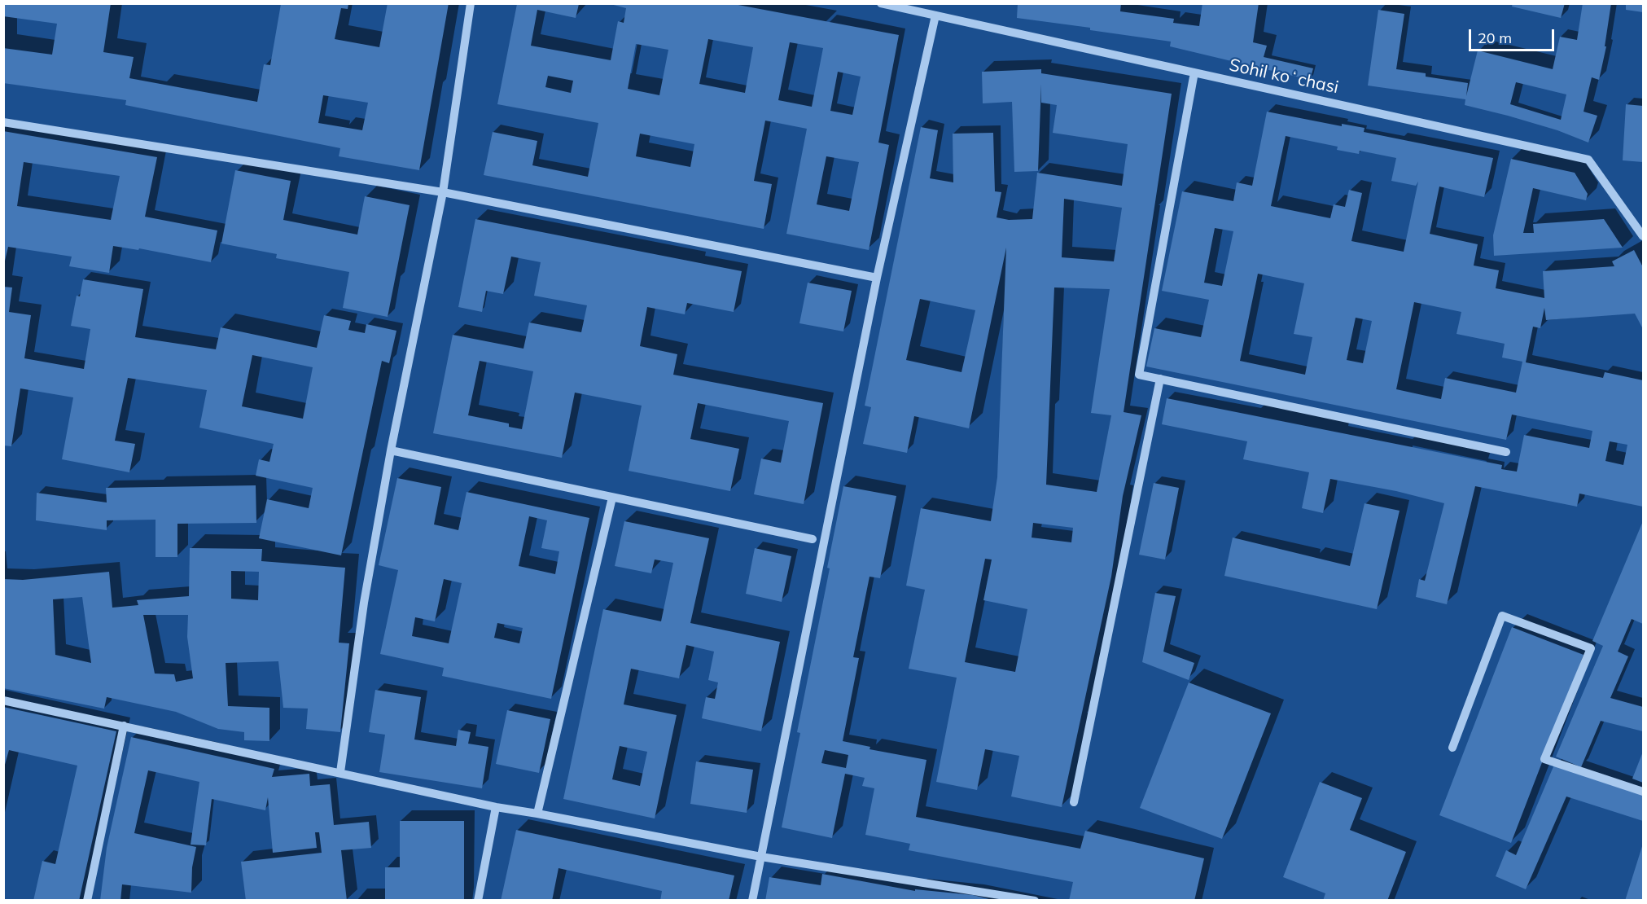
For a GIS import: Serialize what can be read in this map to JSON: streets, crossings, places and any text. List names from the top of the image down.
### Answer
{
  "streets": {
    "street": ["Sohil koʻchasi"]
  },
  "scale_bar": "20 m"
}
